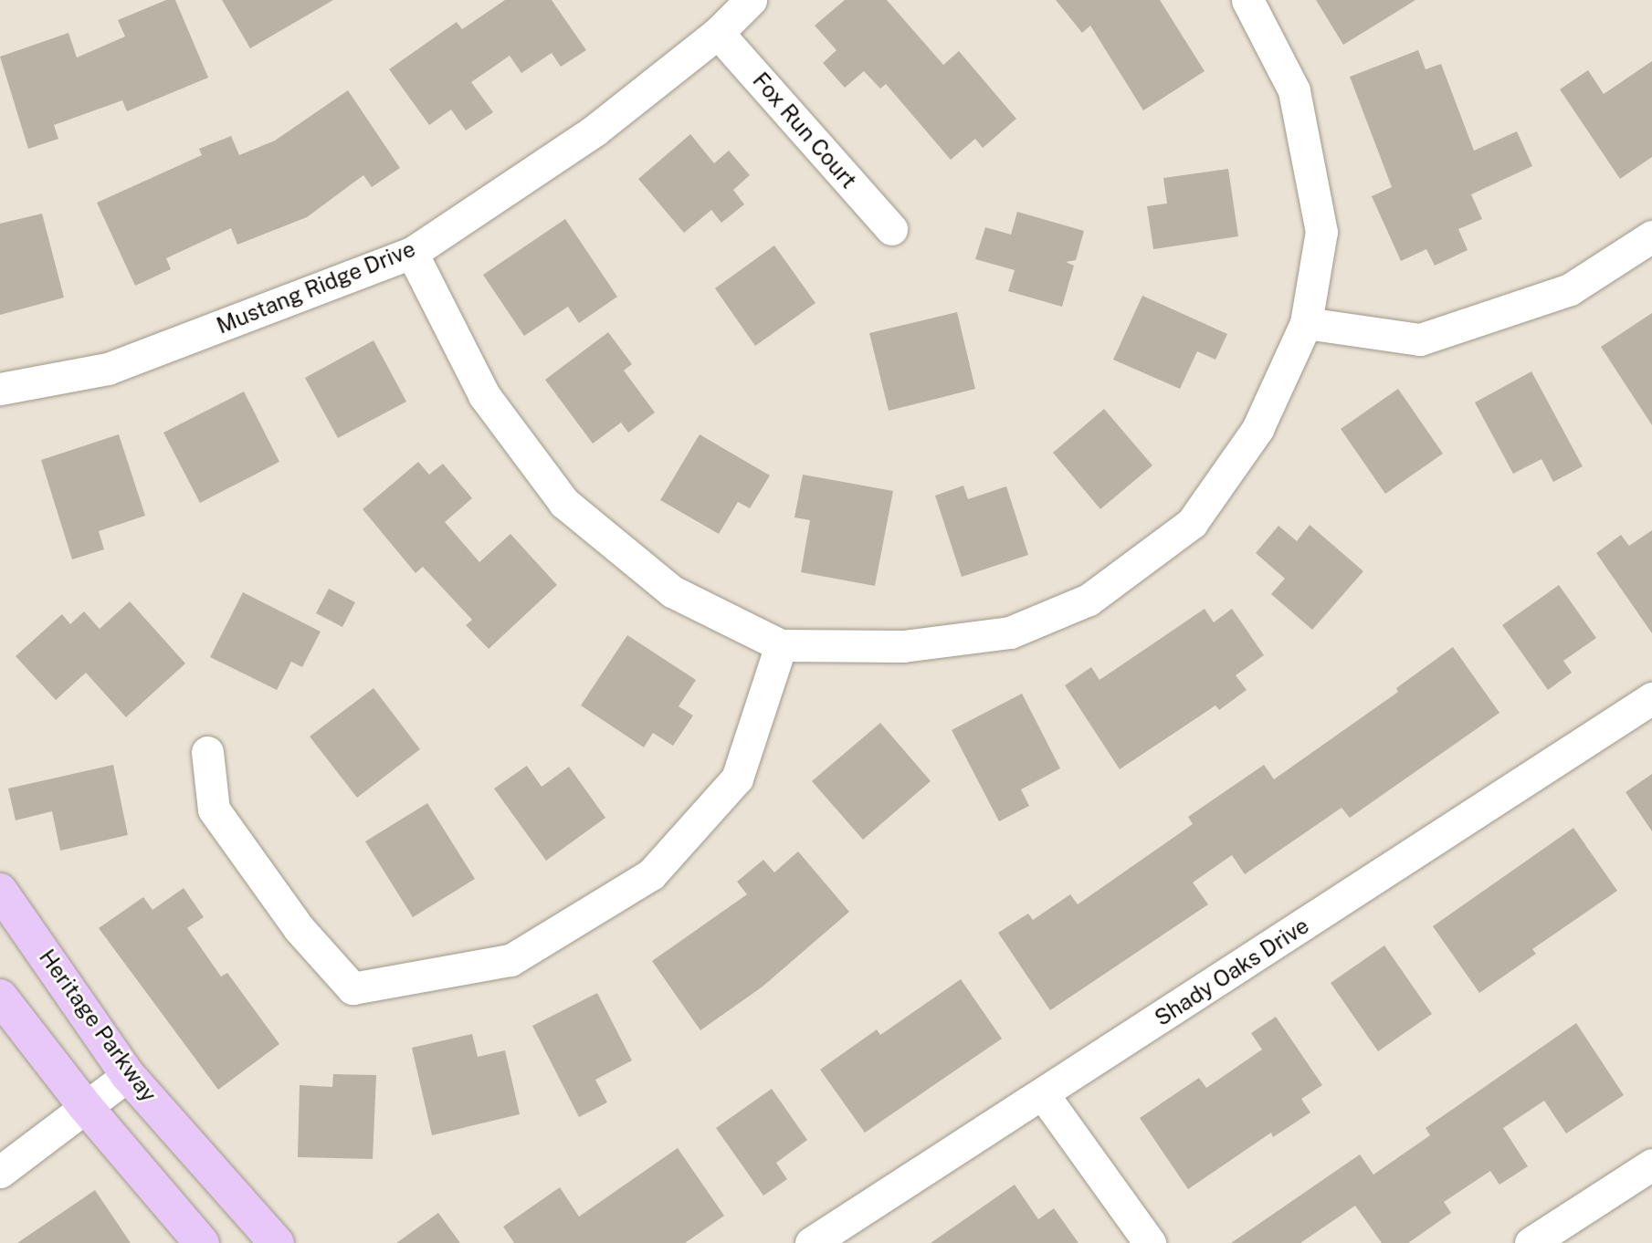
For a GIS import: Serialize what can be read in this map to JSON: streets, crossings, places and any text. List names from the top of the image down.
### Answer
{
  "streets": {
    "main road": ["Heritage Parkway"],
    "street": ["Fox Run Court", "Mustang Ridge Drive", "Shady Oaks Drive"]
  },
  "crossings": [
    ["Fox Run Court", "Mustang Ridge Drive"]
  ]
}
